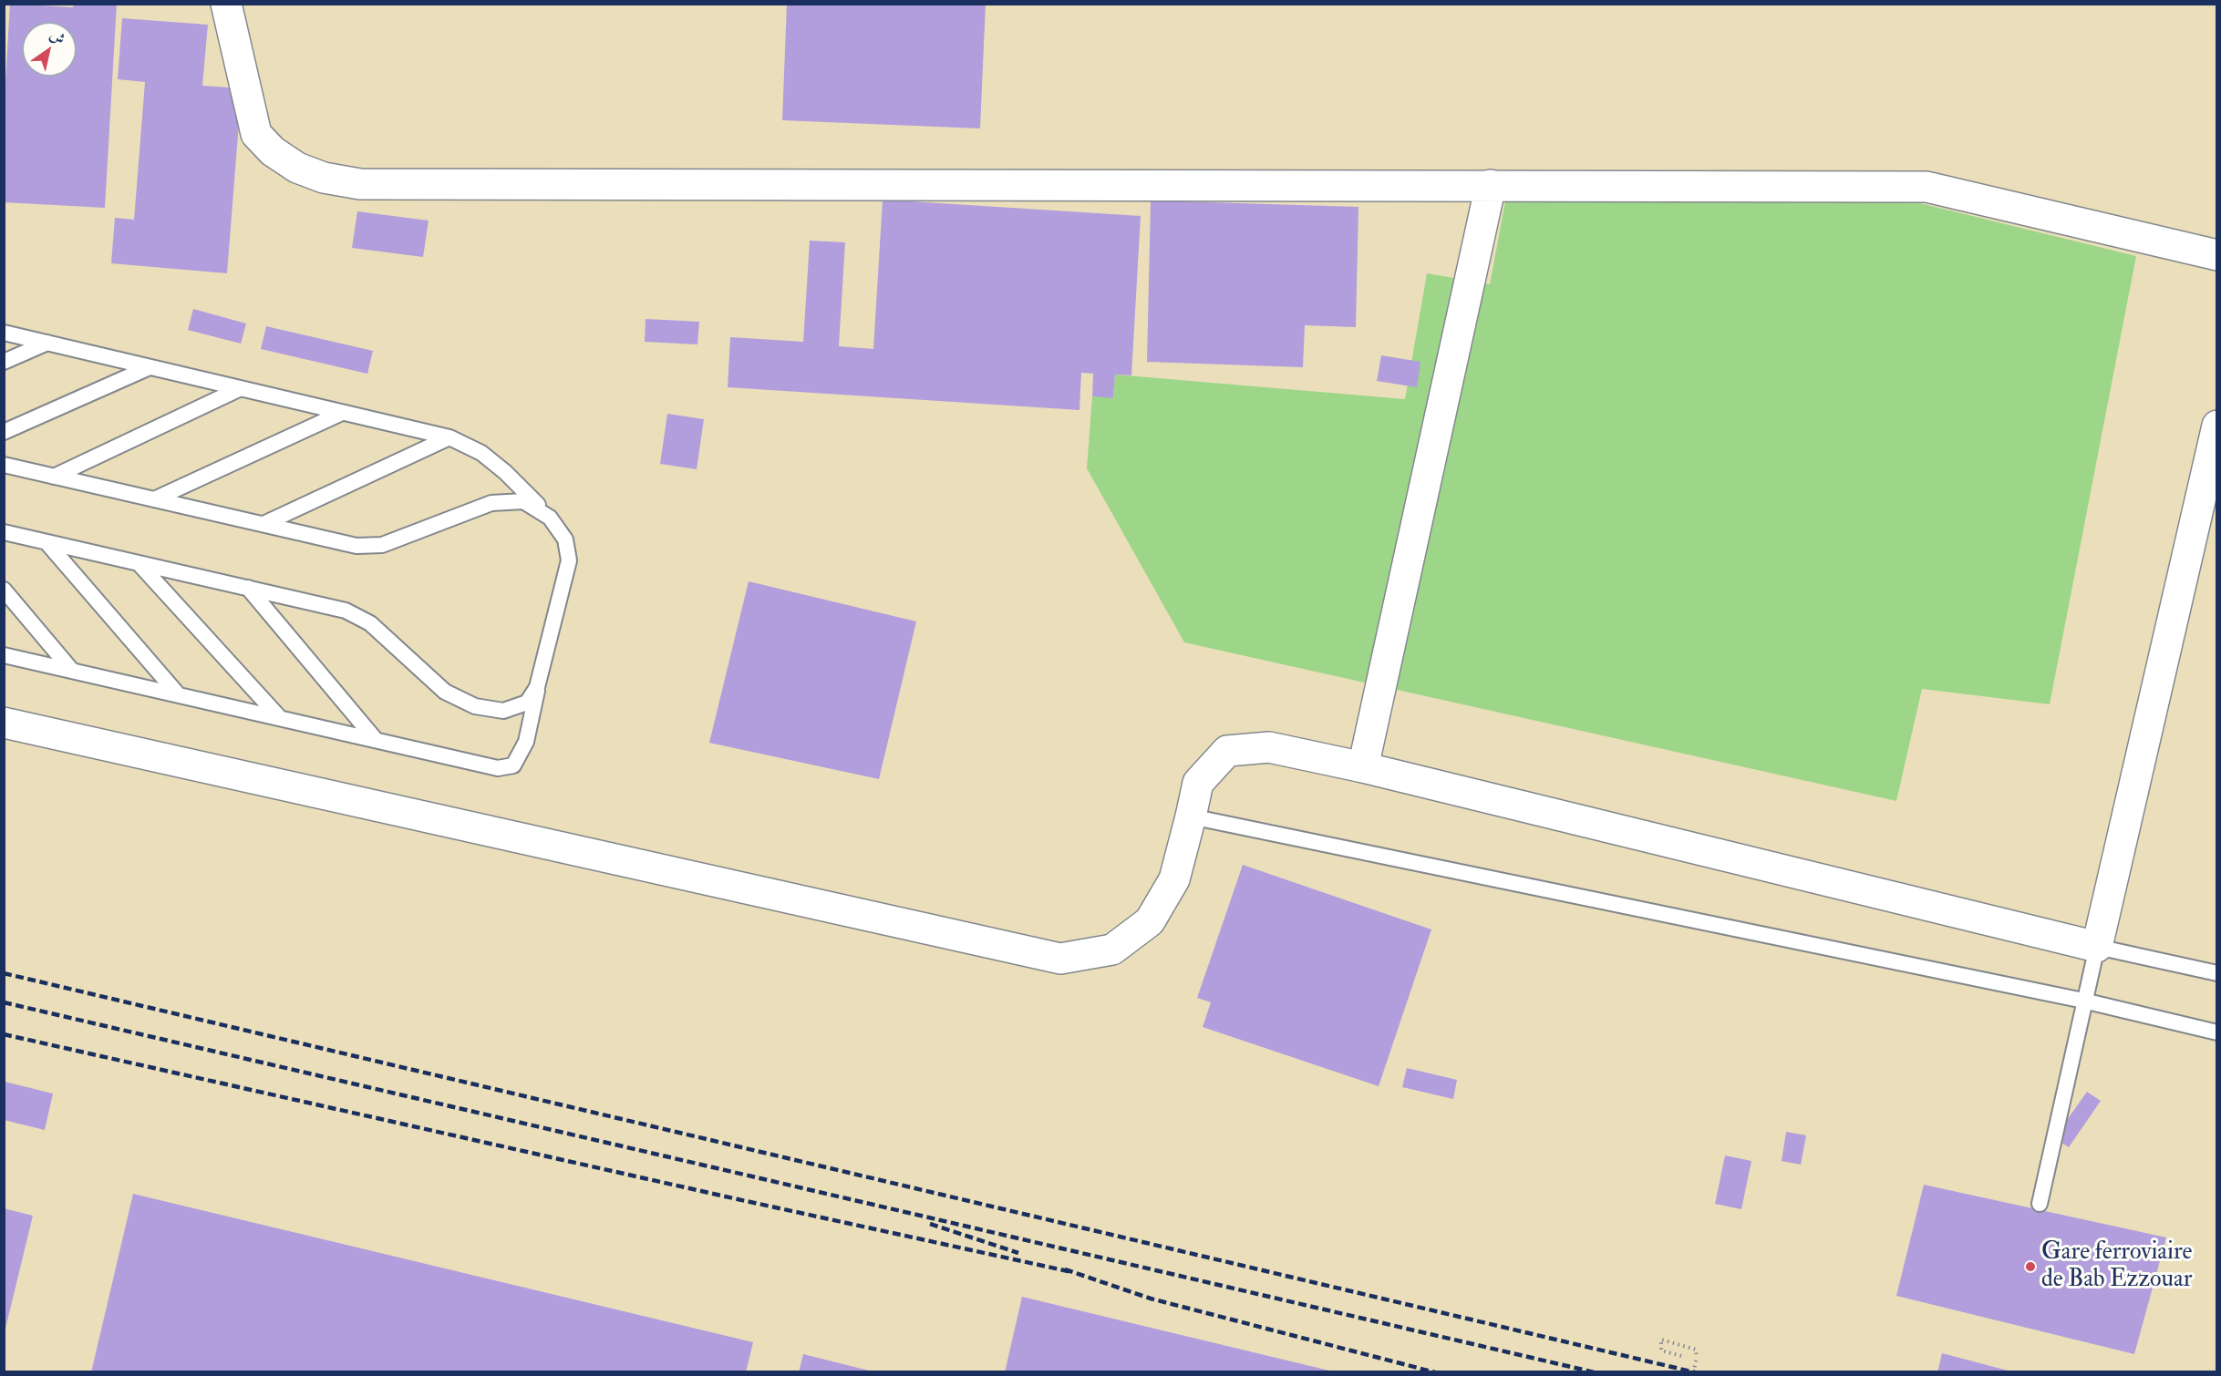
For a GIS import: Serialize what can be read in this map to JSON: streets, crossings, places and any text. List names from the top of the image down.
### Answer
{
  "places": ["Gare ferroviaire de Bab Ezzouar"],
  "north": "top right"
}
